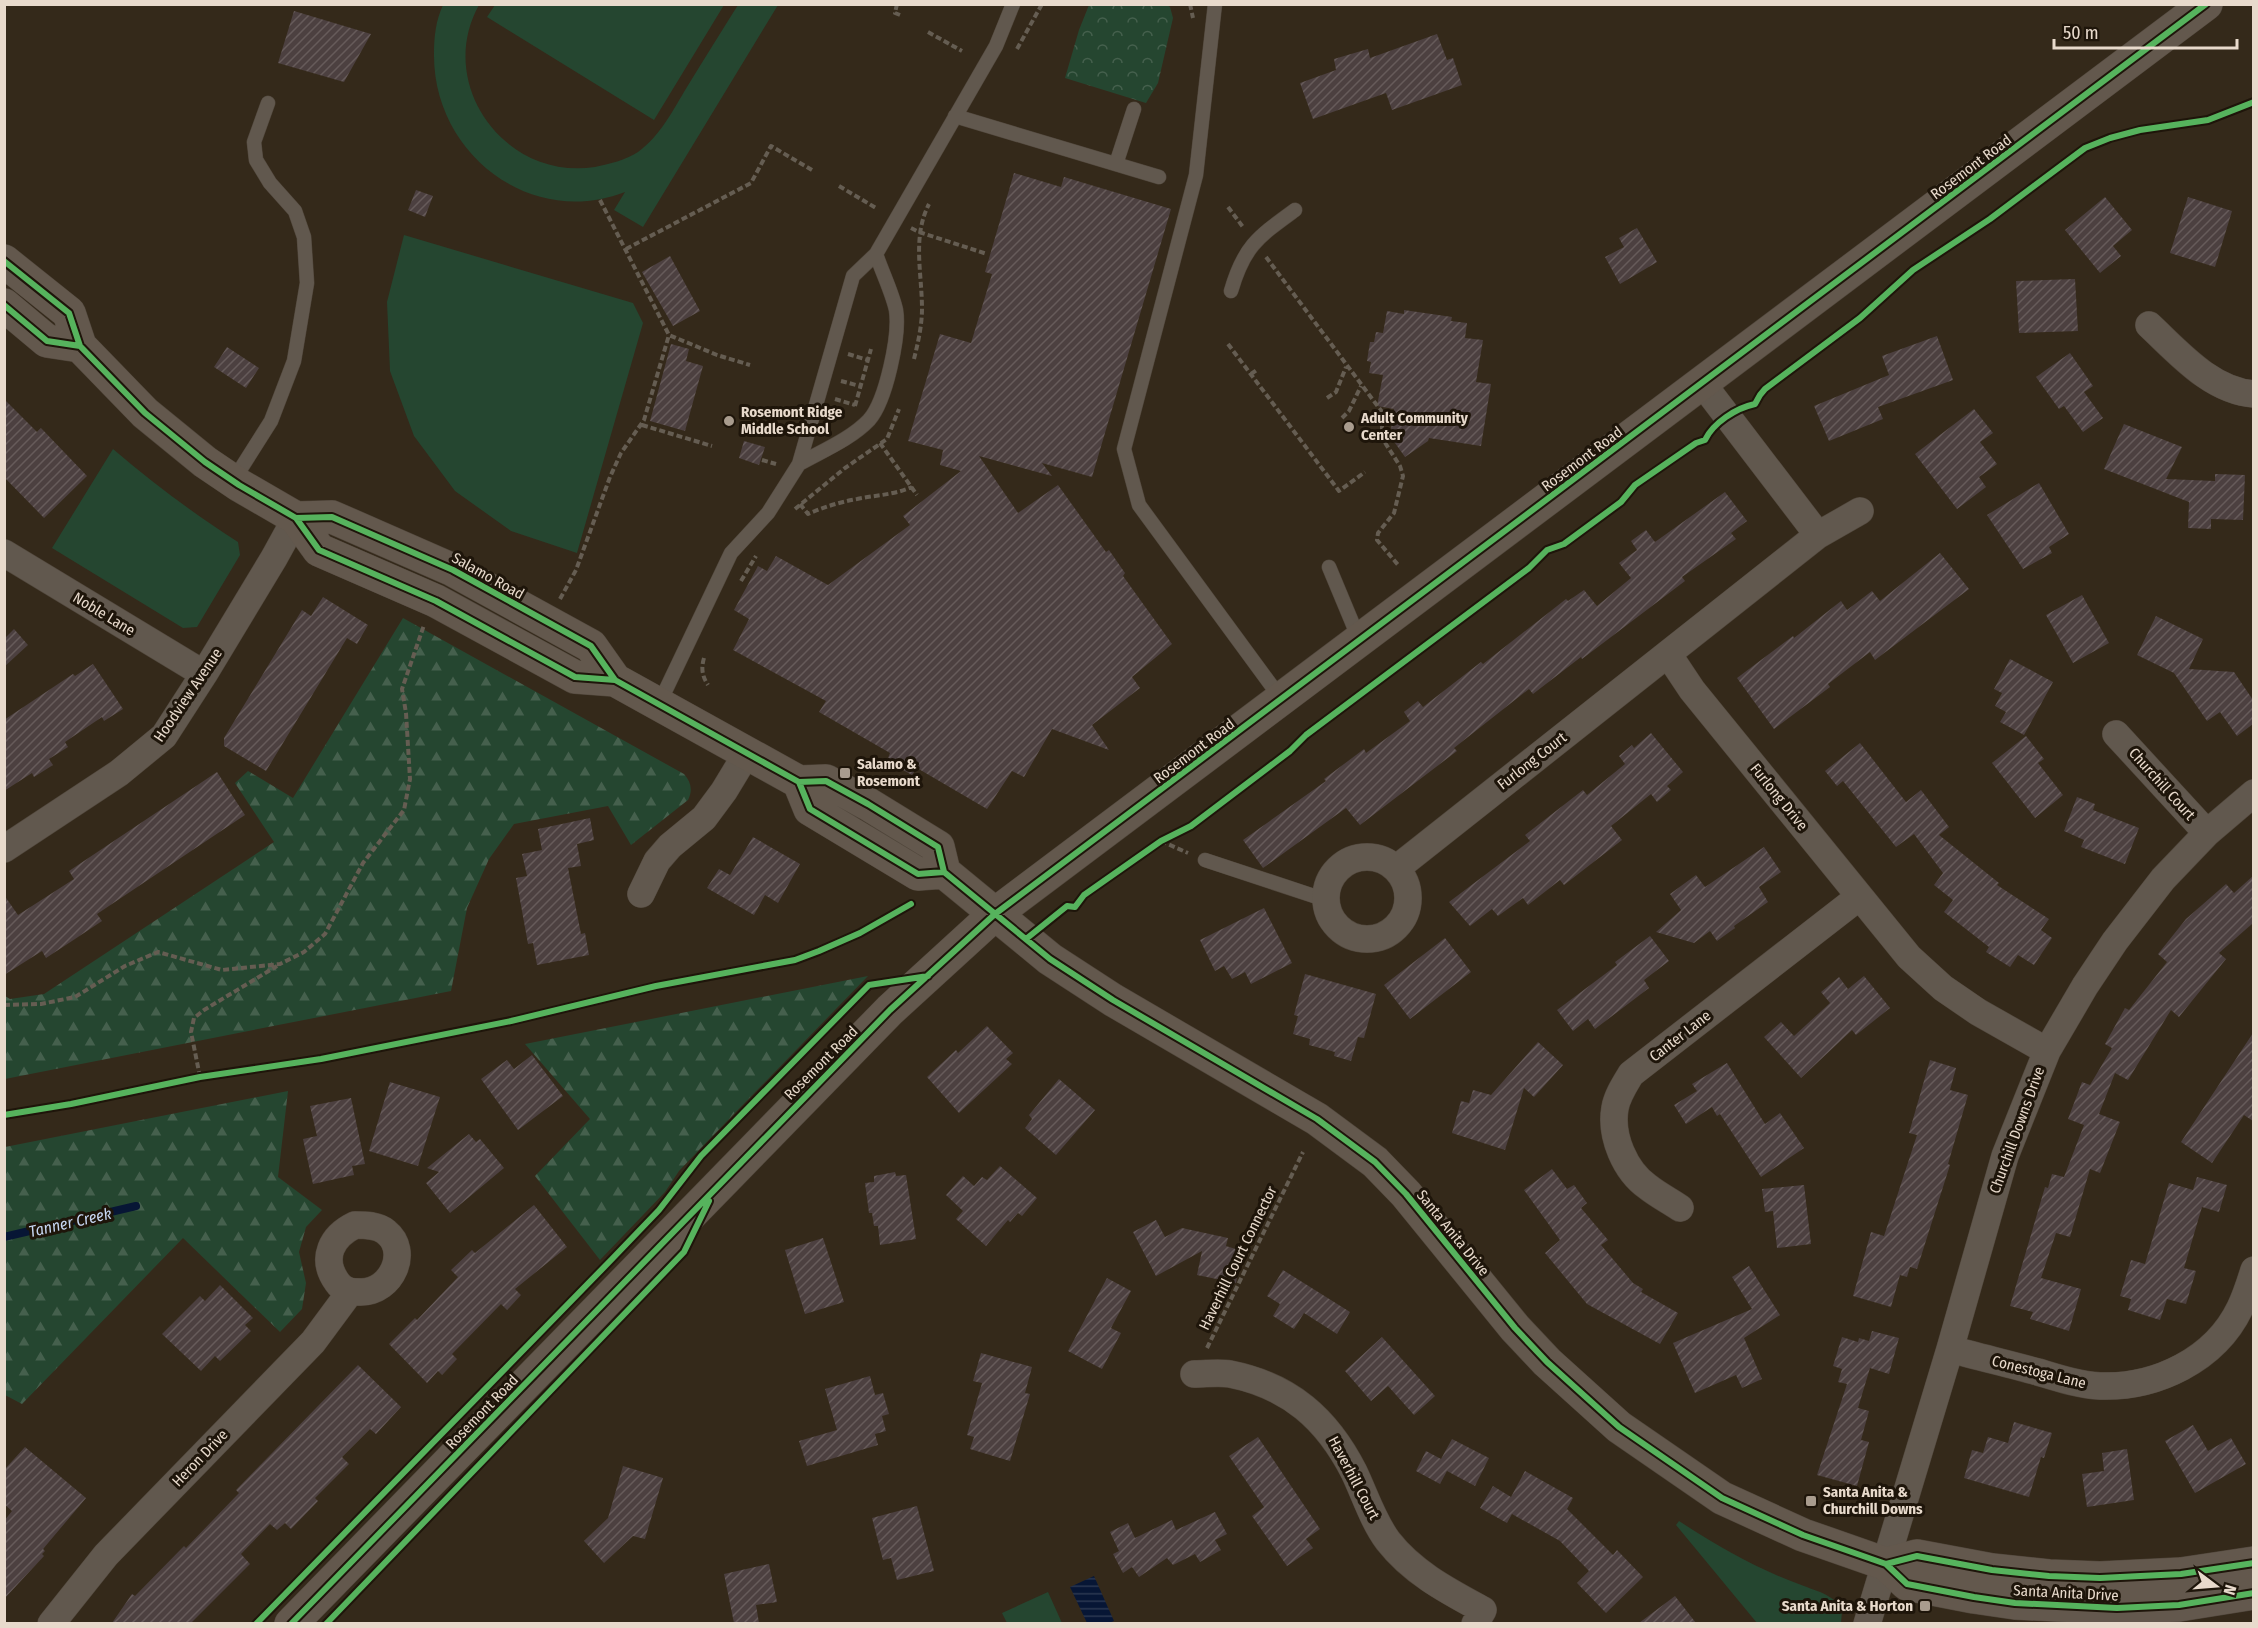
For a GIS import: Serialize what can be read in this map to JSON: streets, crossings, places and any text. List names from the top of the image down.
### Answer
{
  "streets": {
    "main road": ["Rosemont Road", "Salamo Road", "Santa Anita Drive"],
    "street": [
      "Noble Lane",
      "Hoodview Avenue",
      "Furlong Court",
      "Churchill Court",
      "Furlong Drive",
      "Canter Lane",
      "Churchill Downs Drive",
      "Conestoga Lane",
      "Heron Drive",
      "Haverhill Court"
    ],
    "path": ["Haverhill Court Connector"]
  },
  "crossings": [
    ["Rosemont Road", "Salamo Road"],
    ["Rosemont Road", "Santa Anita Drive"],
    ["Salamo Road", "Hoodview Avenue"],
    ["Salamo Road", "Santa Anita Drive"],
    ["Noble Lane", "Hoodview Avenue"],
    ["Furlong Court", "Furlong Drive"],
    ["Churchill Court", "Churchill Downs Drive"],
    ["Furlong Drive", "Canter Lane"],
    ["Furlong Drive", "Churchill Downs Drive"],
    ["Churchill Downs Drive", "Santa Anita Drive"],
    ["Churchill Downs Drive", "Conestoga Lane"],
    ["Haverhill Court Connector", "Haverhill Court"]
  ],
  "water": ["Tanner Creek"],
  "places": {
    "other": ["Rosemont Ridge Middle School", "Adult Community Center"],
    "transit": ["Salamo & Rosemont", "Santa Anita & Churchill Downs", "Santa Anita & Horton"]
  },
  "scale_bar": "50 m",
  "north": "right"
}
